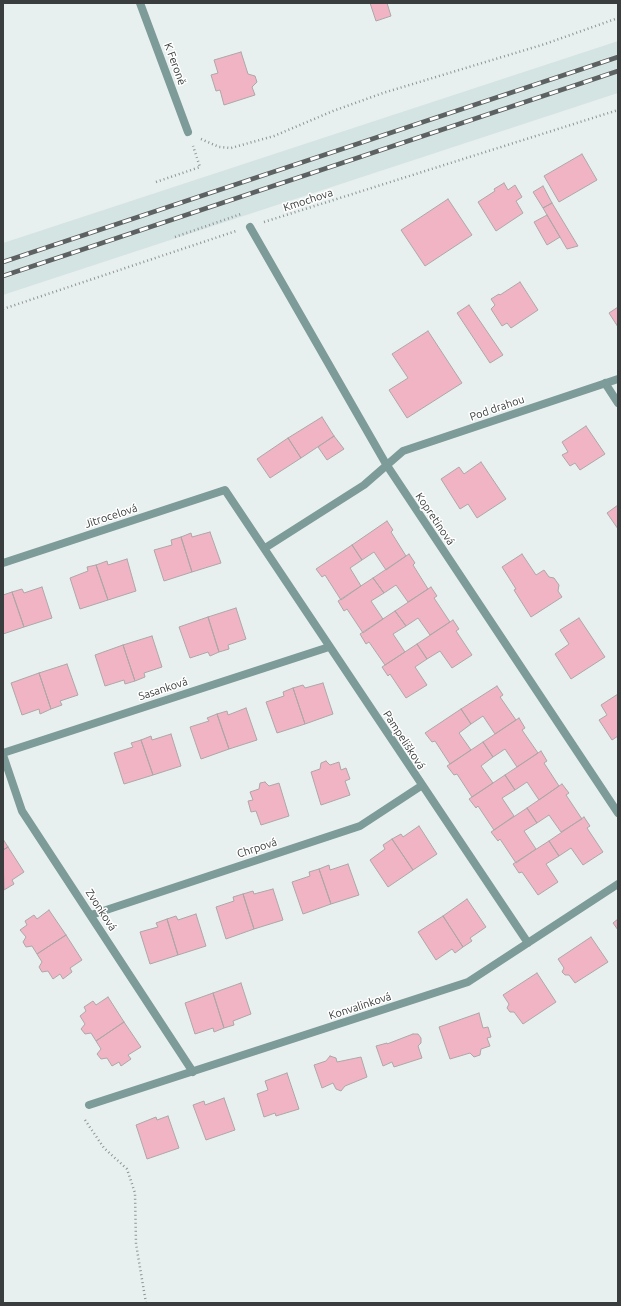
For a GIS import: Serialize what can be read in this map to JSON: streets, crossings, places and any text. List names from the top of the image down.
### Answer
{
  "streets": {
    "street": [
      "K Feroně",
      "Pod drahou",
      "Jitrocelová",
      "Kopretinová",
      "Sasanková",
      "Pampelišková",
      "Chrpová",
      "Zvonková",
      "Konvalinková"
    ],
    "path": ["Kmochova"]
  },
  "crossings": [
    ["Kmochova", "Kopretinová"],
    ["Pod drahou", "Kopretinová"],
    ["Jitrocelová", "Pampelišková"],
    ["Sasanková", "Pampelišková"],
    ["Sasanková", "Zvonková"],
    ["Pampelišková", "Chrpová"],
    ["Pampelišková", "Konvalinková"],
    ["Chrpová", "Zvonková"],
    ["Zvonková", "Konvalinková"]
  ]
}
